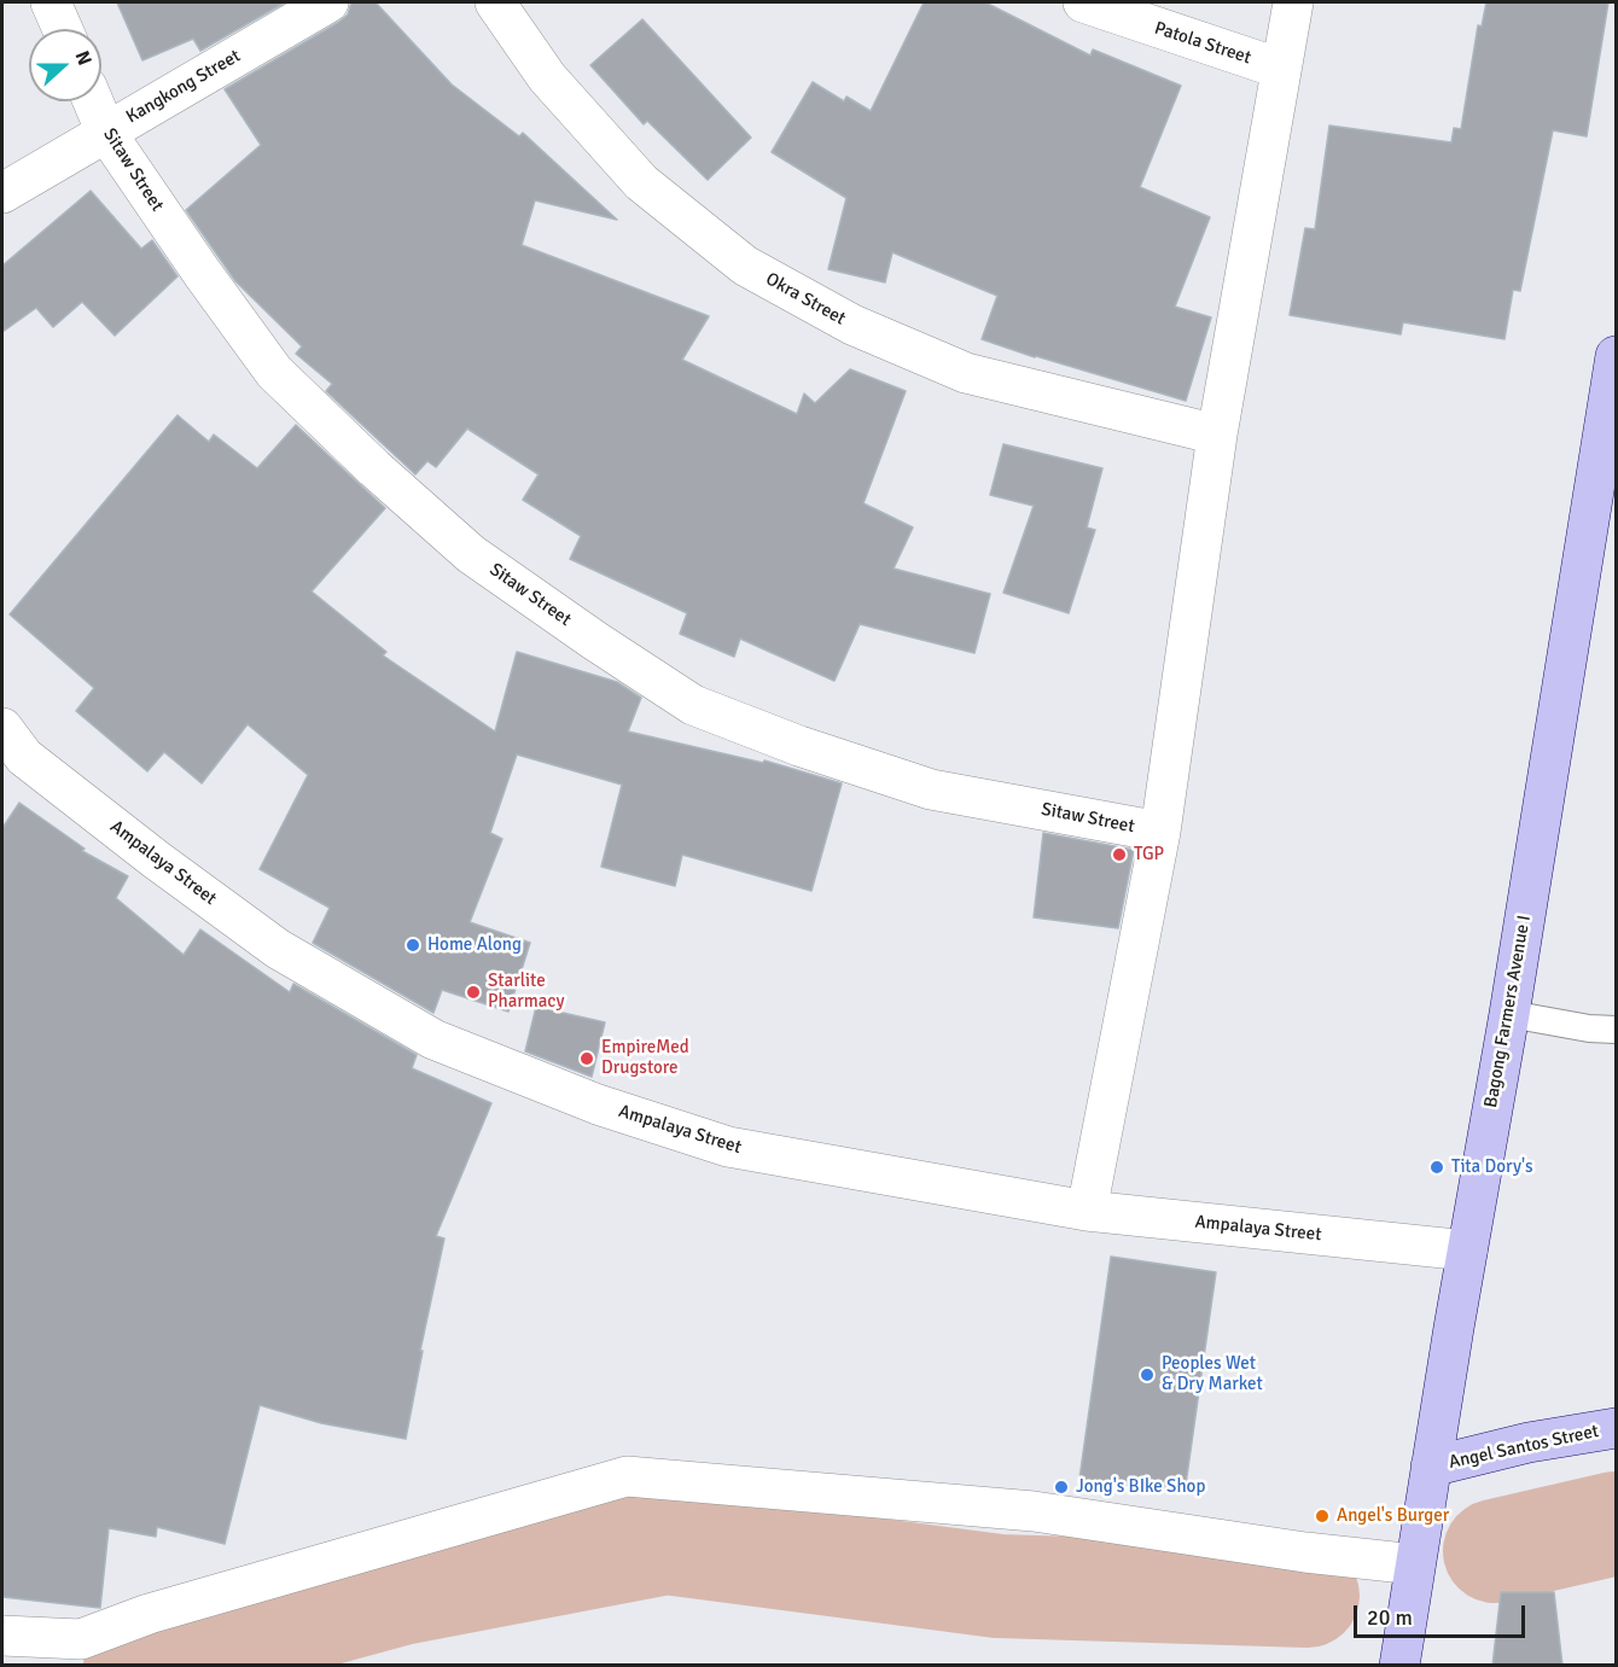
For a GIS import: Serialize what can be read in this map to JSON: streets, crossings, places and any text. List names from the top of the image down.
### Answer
{
  "streets": {
    "street": [
      "Patola Street",
      "Kangkong Street",
      "Sitaw Street",
      "Okra Street",
      "Ampalaya Street",
      "Bagong Farmers Avenue I",
      "Angel Santos Street"
    ]
  },
  "crossings": [
    ["Kangkong Street", "Sitaw Street"],
    ["Ampalaya Street", "Bagong Farmers Avenue I"],
    ["Bagong Farmers Avenue I", "Angel Santos Street"]
  ],
  "places": [
    "TGP",
    "Home Along",
    "Starlite Pharmacy",
    "EmpireMed Drugstore",
    "Tita Dory's",
    "Peoples Wet & Dry Market",
    "Jong's BIke Shop",
    "Angel's Burger"
  ],
  "scale_bar": "20 m",
  "north": "right"
}
